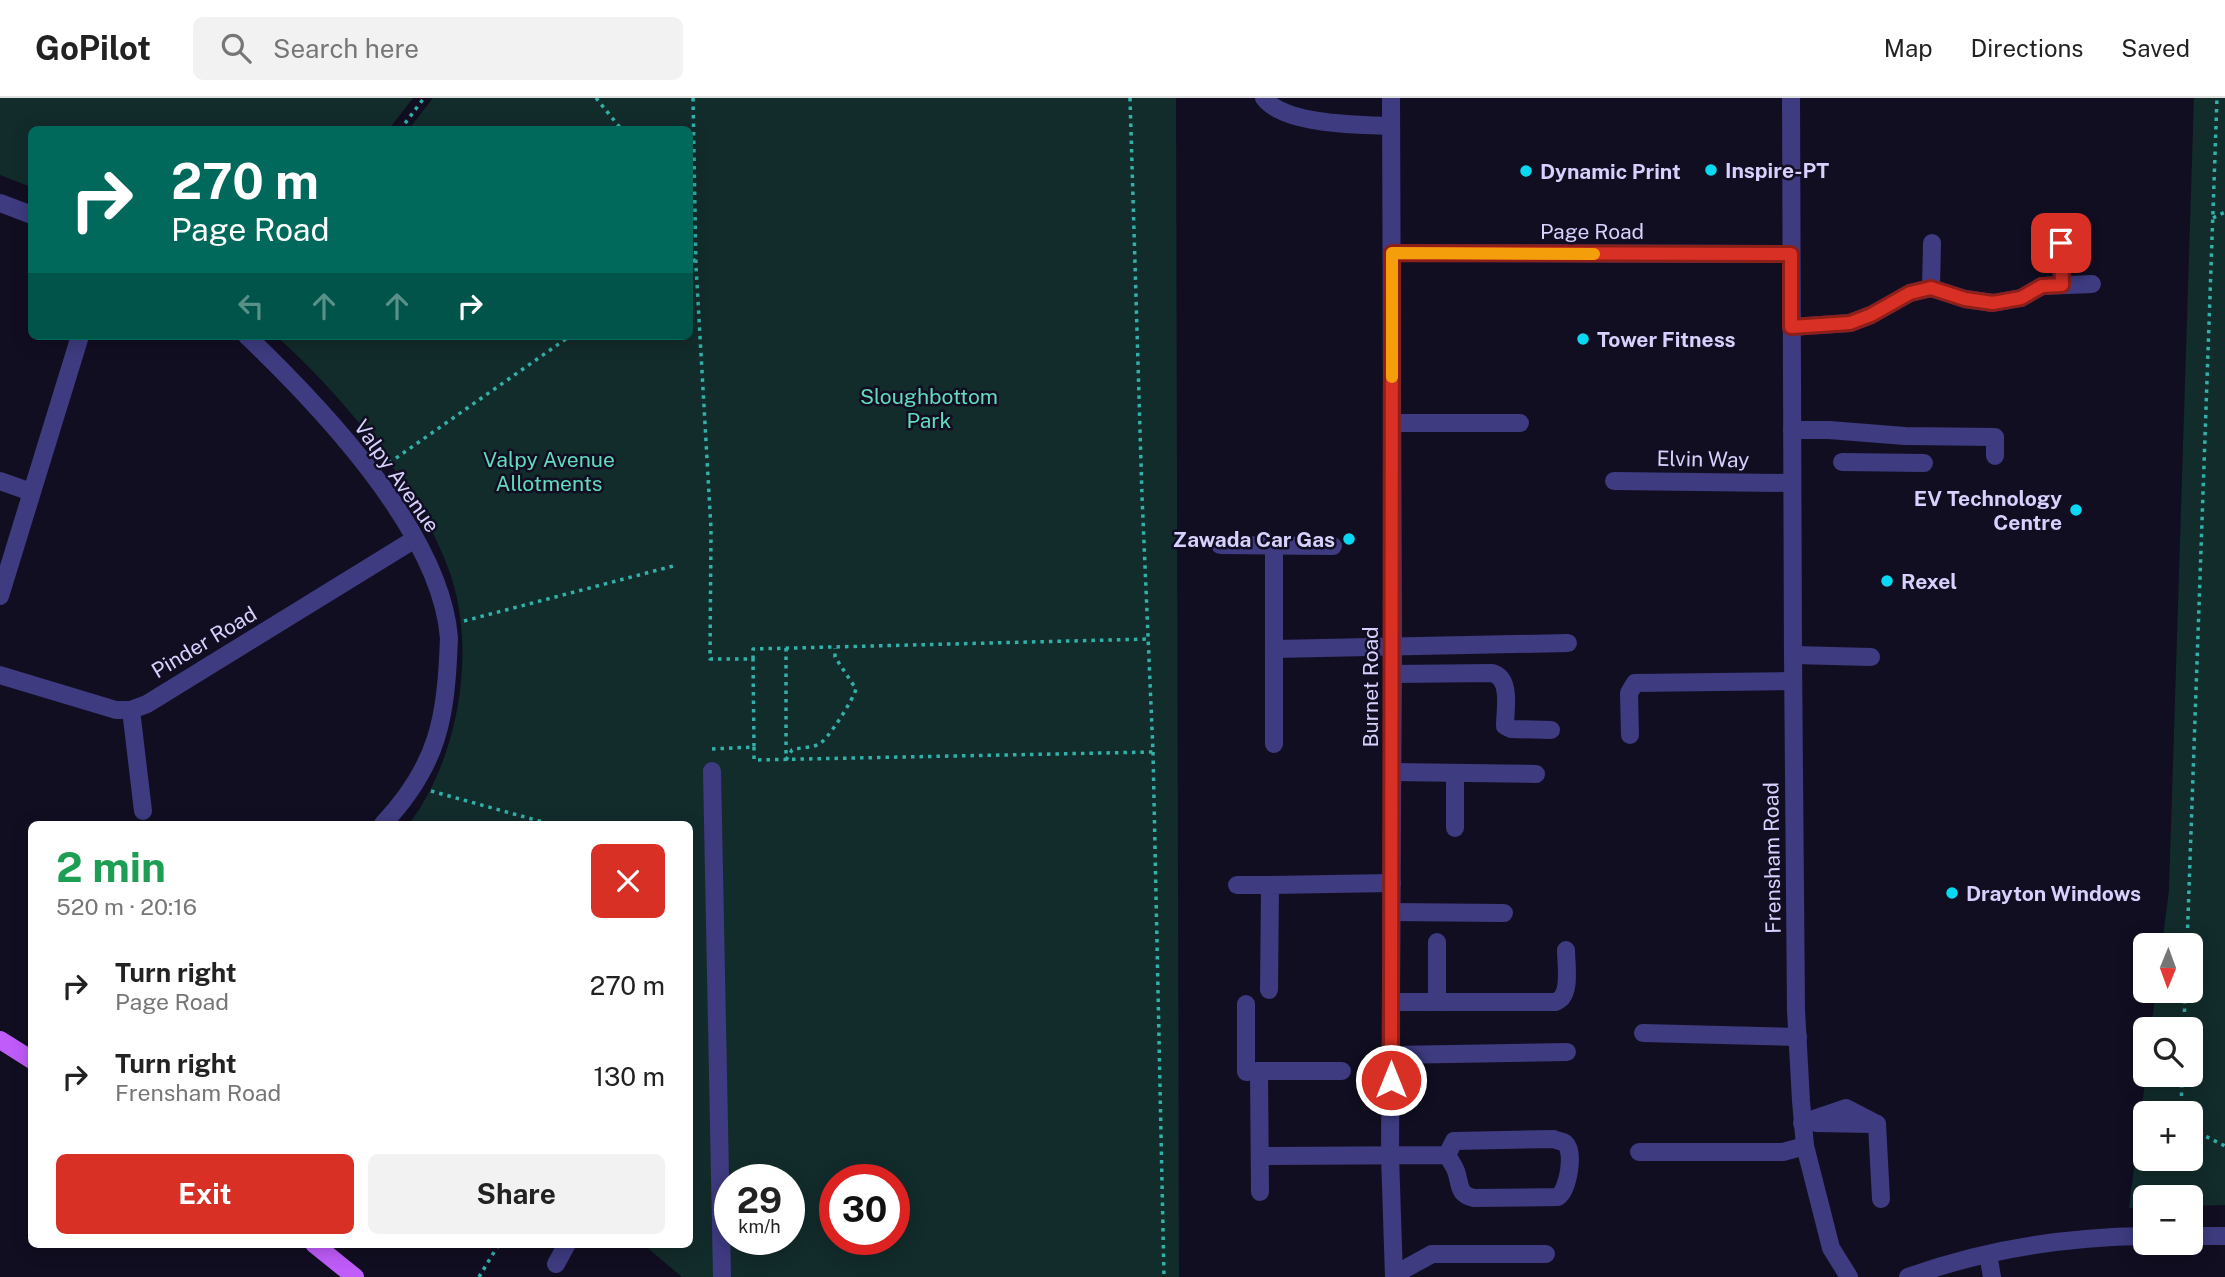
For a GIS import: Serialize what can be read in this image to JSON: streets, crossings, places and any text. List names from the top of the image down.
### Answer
{
  "streets": {
    "street": [
      "Page Road",
      "Elvin Way",
      "Valpy Avenue",
      "Pinder Road",
      "Burnet Road",
      "Frensham Road"
    ]
  },
  "crossings": [
    ["Page Road", "Burnet Road"],
    ["Page Road", "Frensham Road"],
    ["Elvin Way", "Frensham Road"],
    ["Valpy Avenue", "Pinder Road"]
  ],
  "parks": ["Sloughbottom Park", "Valpy Avenue Allotments"],
  "places": [
    "Inspire-PT",
    "Dynamic Print",
    "Tower Fitness",
    "EV Technology Centre",
    "Zawada Car Gas",
    "Rexel",
    "Drayton Windows"
  ],
  "north": "bottom",
  "page": {
    "header": "GoPilot",
    "search": "Search here",
    "nav": ["Map", "Directions", "Saved"],
    "turn": ["270 m", "Page Road"],
    "heading": ["2 min", "520 m · 20:16"],
    "map_buttons": ["+", "−"],
    "list": [
      {
        "name": "Turn right",
        "note": "Page Road",
        "value": "270 m"
      },
      {
        "name": "Turn right",
        "note": "Frensham Road",
        "value": "130 m"
      }
    ],
    "buttons": ["Exit", "Share"],
    "speed": "29 km/h",
    "limit": "30"
  }
}
